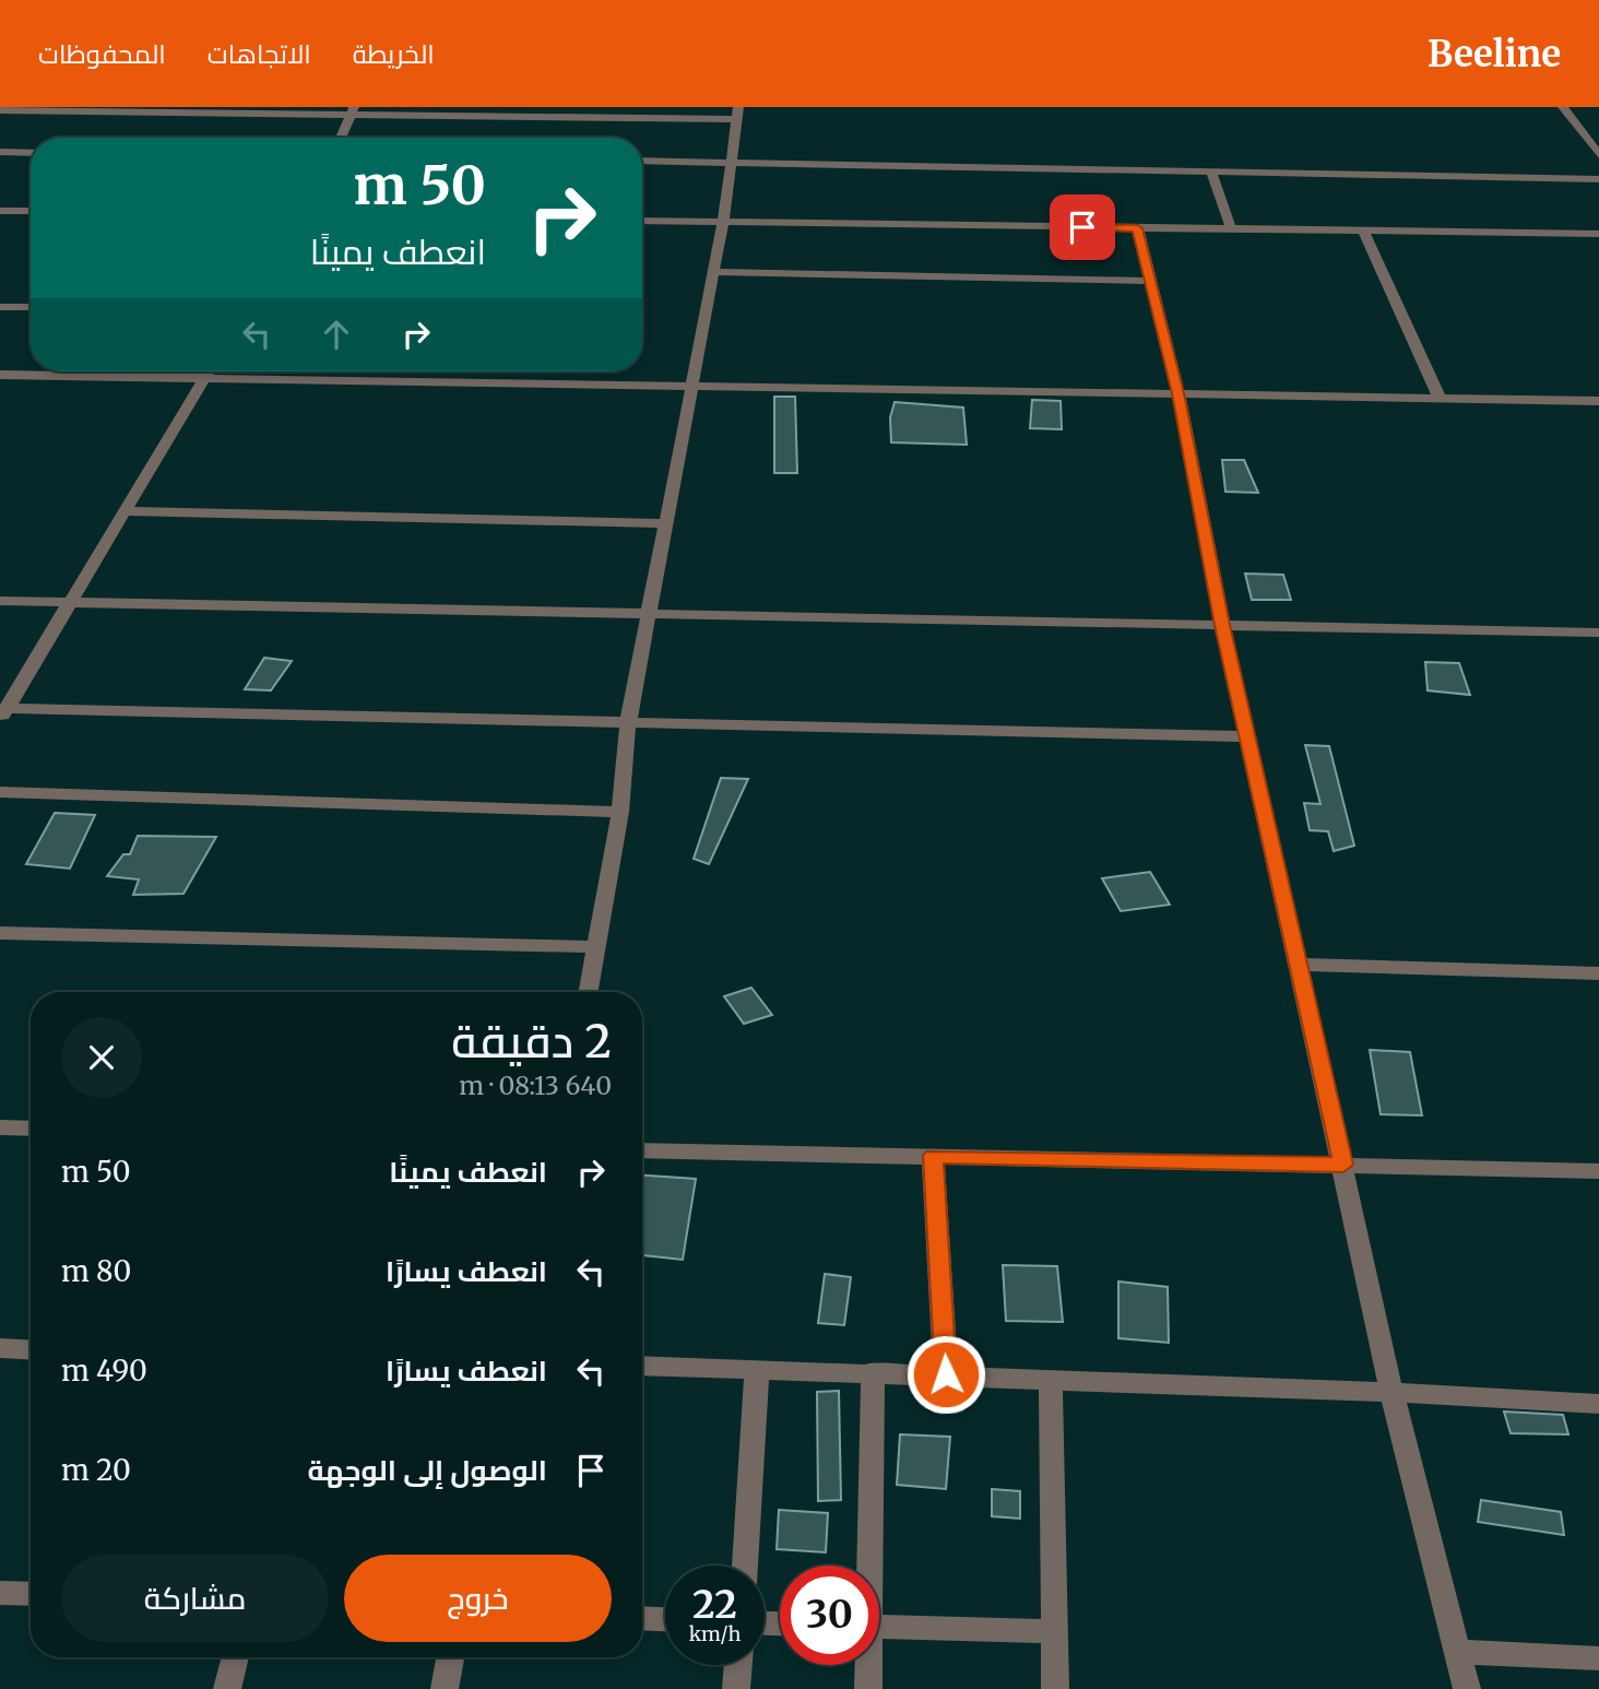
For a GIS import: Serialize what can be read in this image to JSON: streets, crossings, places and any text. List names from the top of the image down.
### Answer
{
  "page": {
    "header": "Beeline",
    "nav": ["الخريطة", "الاتجاهات", "المحفوظات"],
    "turn": ["50 m", "انعطف يمينًا"],
    "heading": ["2 دقيقة", "640 m · 08:13"],
    "list": [
      {
        "name": "انعطف يمينًا",
        "value": "50 m"
      },
      {
        "name": "انعطف يسارًا",
        "value": "80 m"
      },
      {
        "name": "انعطف يسارًا",
        "value": "490 m"
      },
      {
        "name": "الوصول إلى الوجهة",
        "value": "20 m"
      }
    ],
    "buttons": ["خروج", "مشاركة"],
    "speed": "22 km/h",
    "limit": "30"
  }
}
